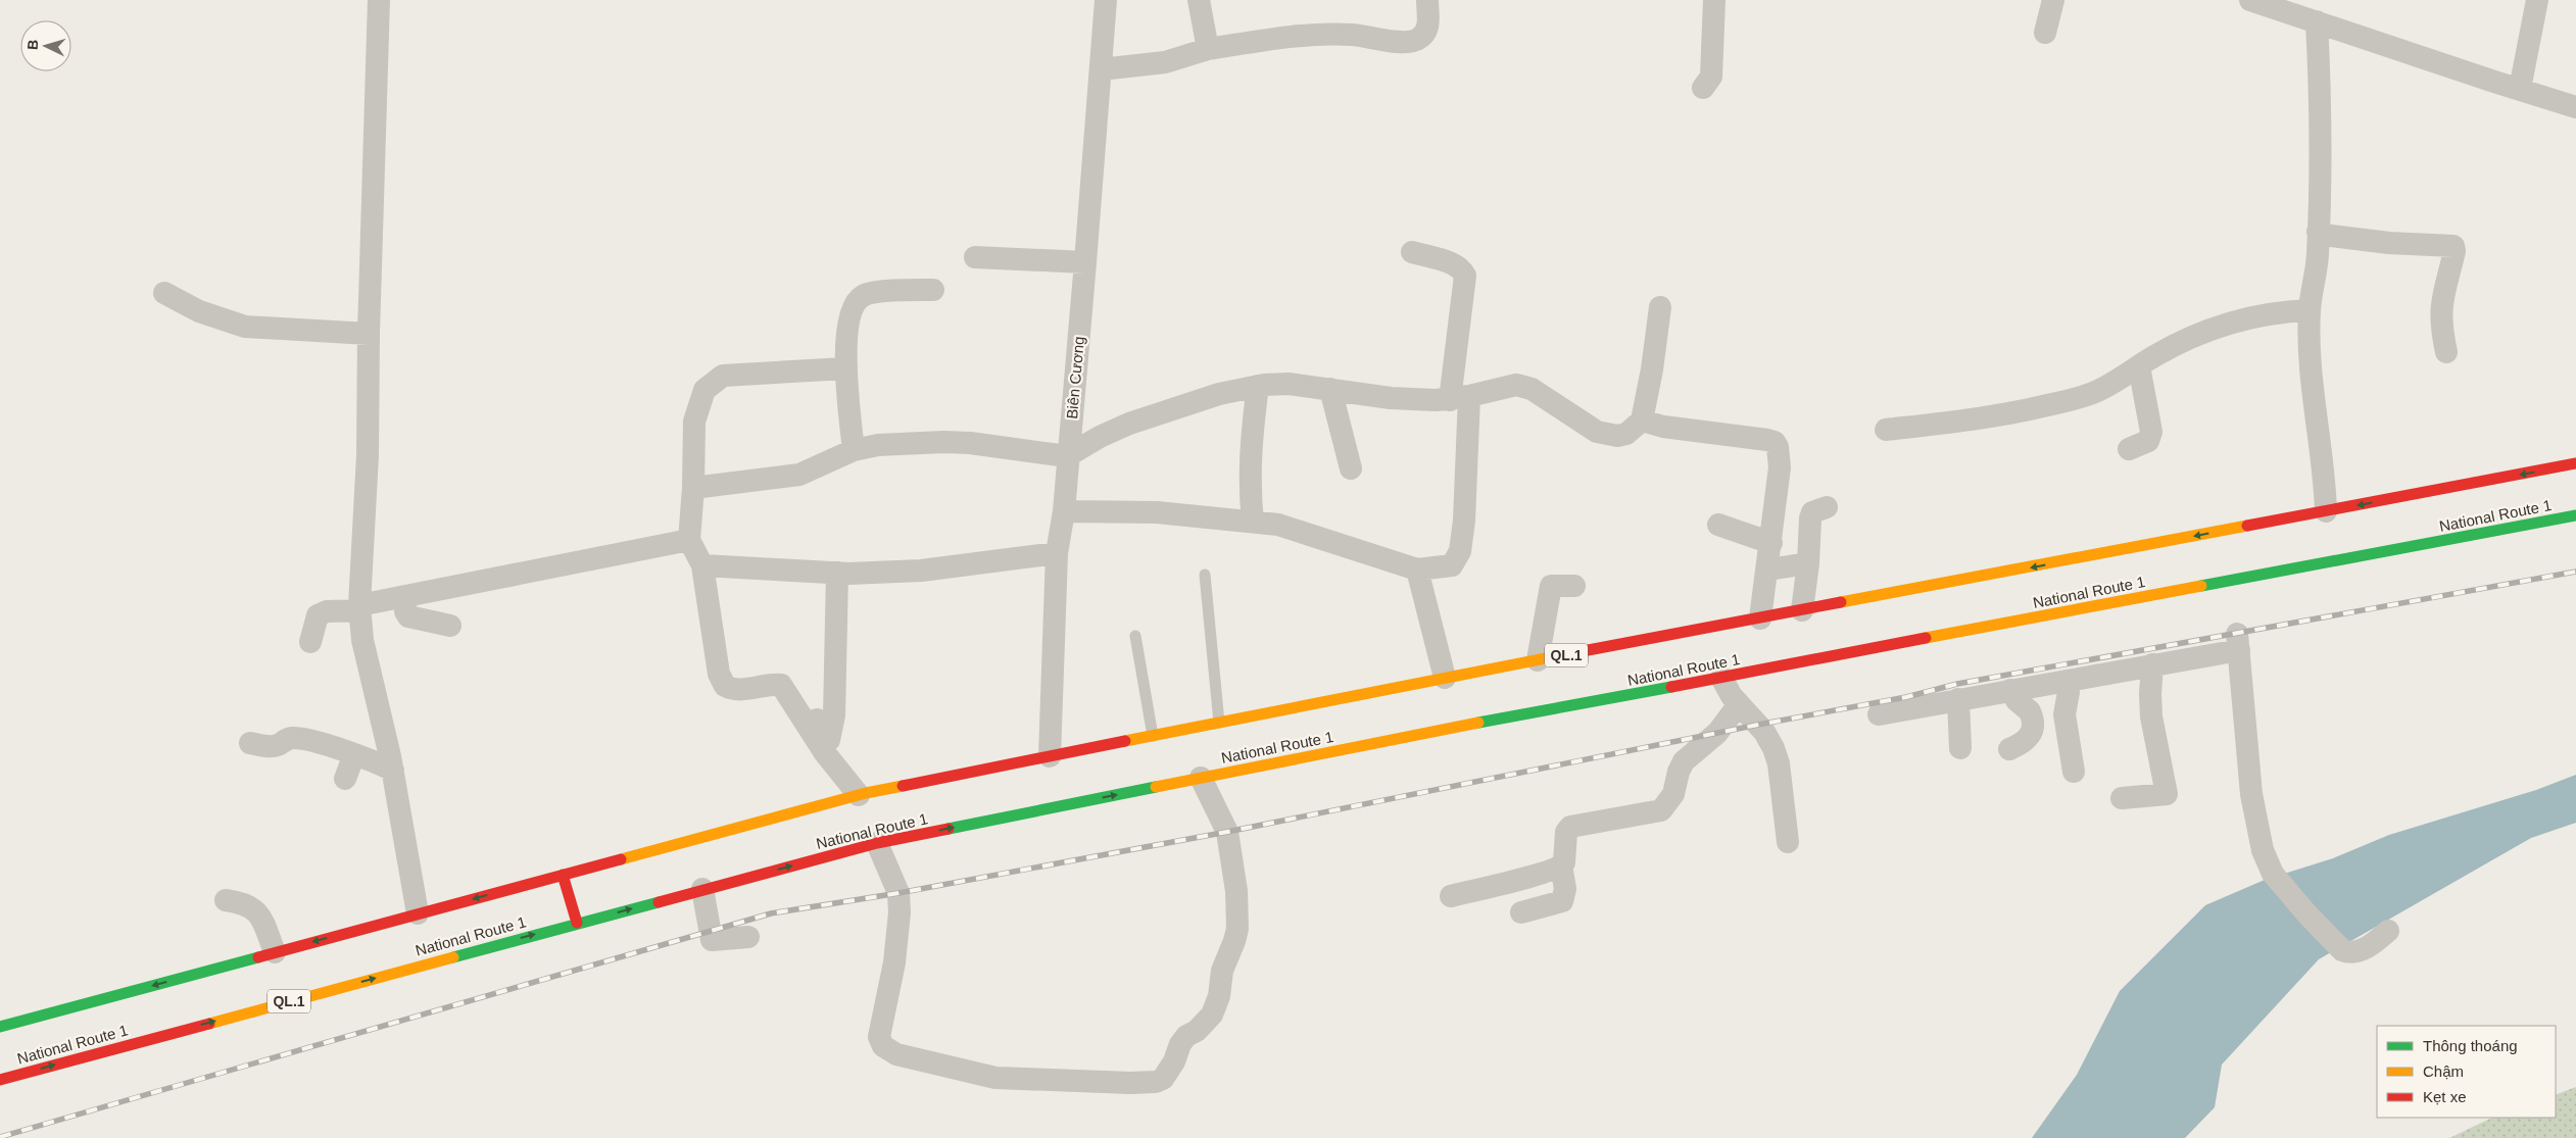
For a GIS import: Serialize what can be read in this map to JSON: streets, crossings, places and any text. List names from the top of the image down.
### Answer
{
  "streets": {
    "highway": ["National Route 1", "QL.1"],
    "street": ["Biên Cương"]
  },
  "crossings": [
    ["Biên Cương", "QL.1"]
  ],
  "legend": ["Thông thoáng", "Chậm", "Kẹt xe"],
  "north": "left"
}
